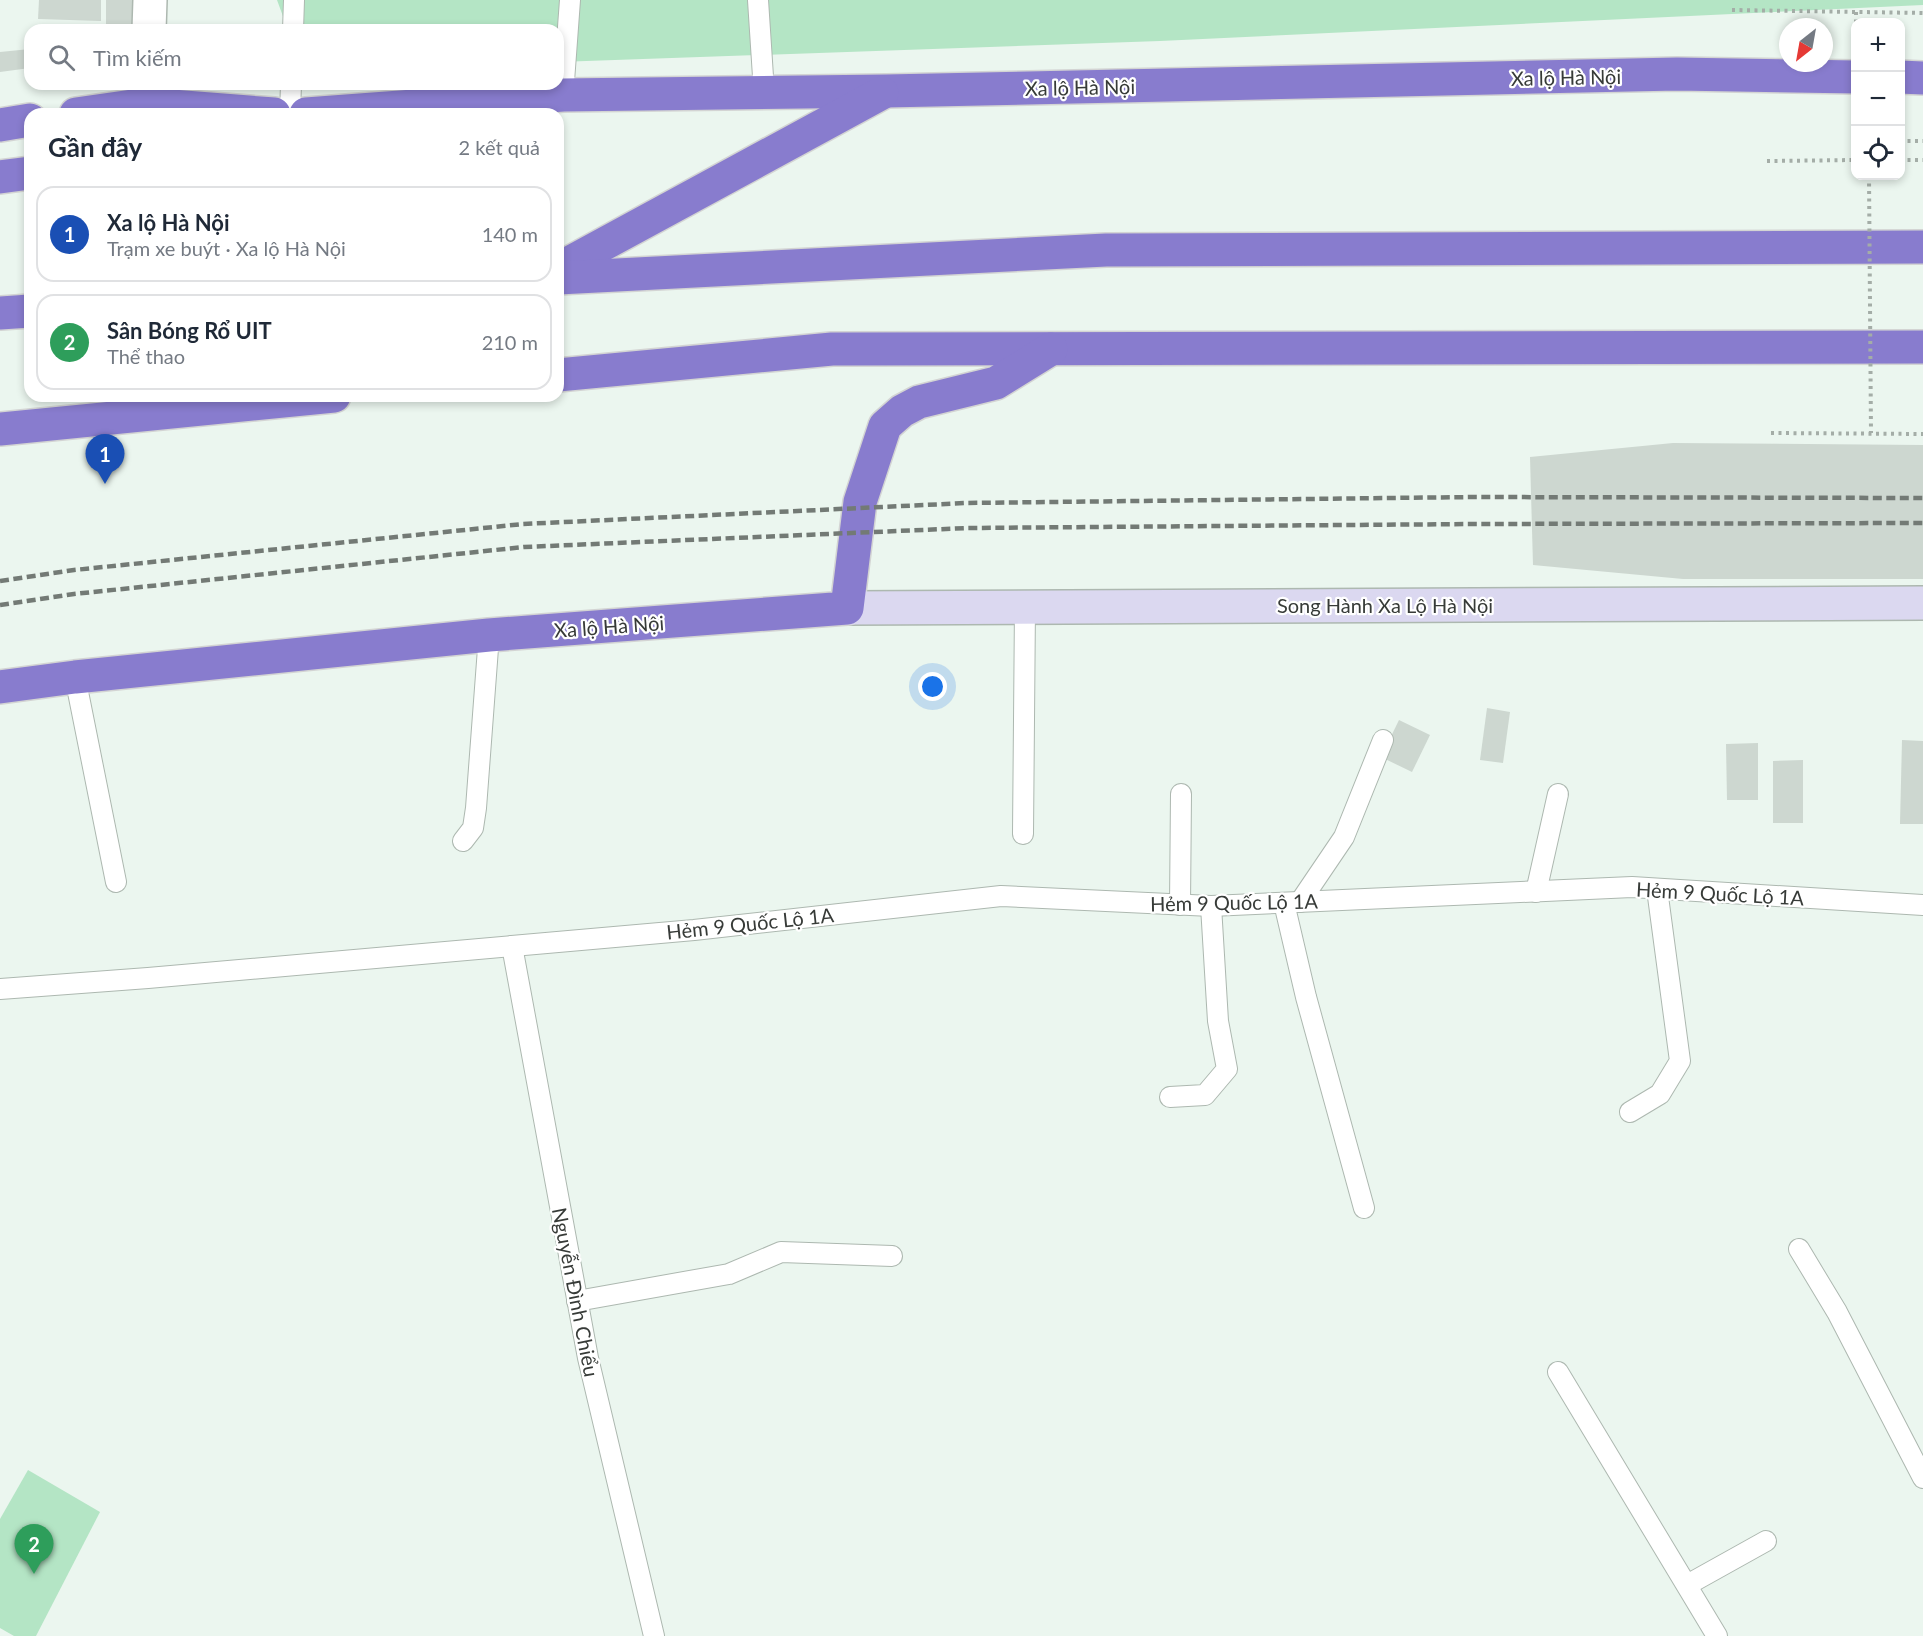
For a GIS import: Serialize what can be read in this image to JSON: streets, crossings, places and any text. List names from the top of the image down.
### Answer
{
  "streets": {
    "highway": ["Xa lộ Hà Nội"],
    "main road": ["Song Hành Xa Lộ Hà Nội"],
    "lane": ["Hẻm 9 Quốc Lộ 1A", "Nguyễn Đình Chiểu"]
  },
  "crossings": [
    ["Xa lộ Hà Nội", "Song Hành Xa Lộ Hà Nội"],
    ["Hẻm 9 Quốc Lộ 1A", "Nguyễn Đình Chiểu"]
  ],
  "north": "bottom left",
  "page": {
    "map_buttons": ["+", "−"],
    "search": "Tìm kiếm",
    "heading": ["Gần đây", "2 kết quả"],
    "list": [
      {
        "mark": "1",
        "name": "Xa lộ Hà Nội",
        "note": "Trạm xe buýt · Xa lộ Hà Nội",
        "value": "140 m"
      },
      {
        "mark": "2",
        "name": "Sân Bóng Rổ UIT",
        "note": "Thể thao",
        "value": "210 m"
      }
    ],
    "pins": ["1", "2"]
  }
}
